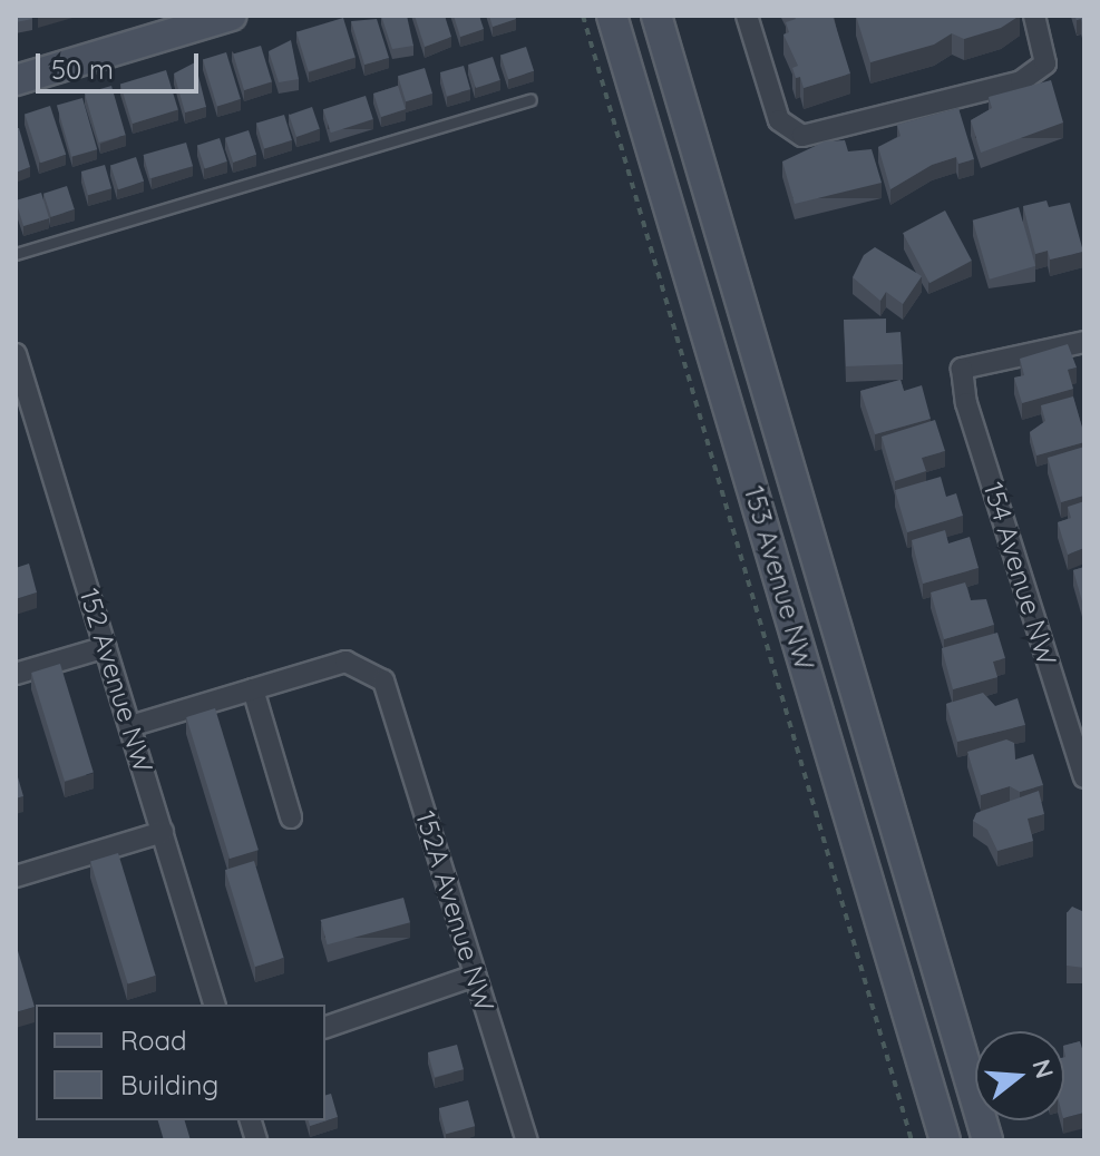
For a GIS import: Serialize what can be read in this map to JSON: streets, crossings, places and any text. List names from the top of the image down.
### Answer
{
  "streets": {
    "main road": ["153 Avenue NW"],
    "street": ["154 Avenue NW", "152 Avenue NW", "152A Avenue NW"]
  },
  "legend": ["Road", "Building"],
  "scale_bar": "50 m",
  "north": "right"
}
